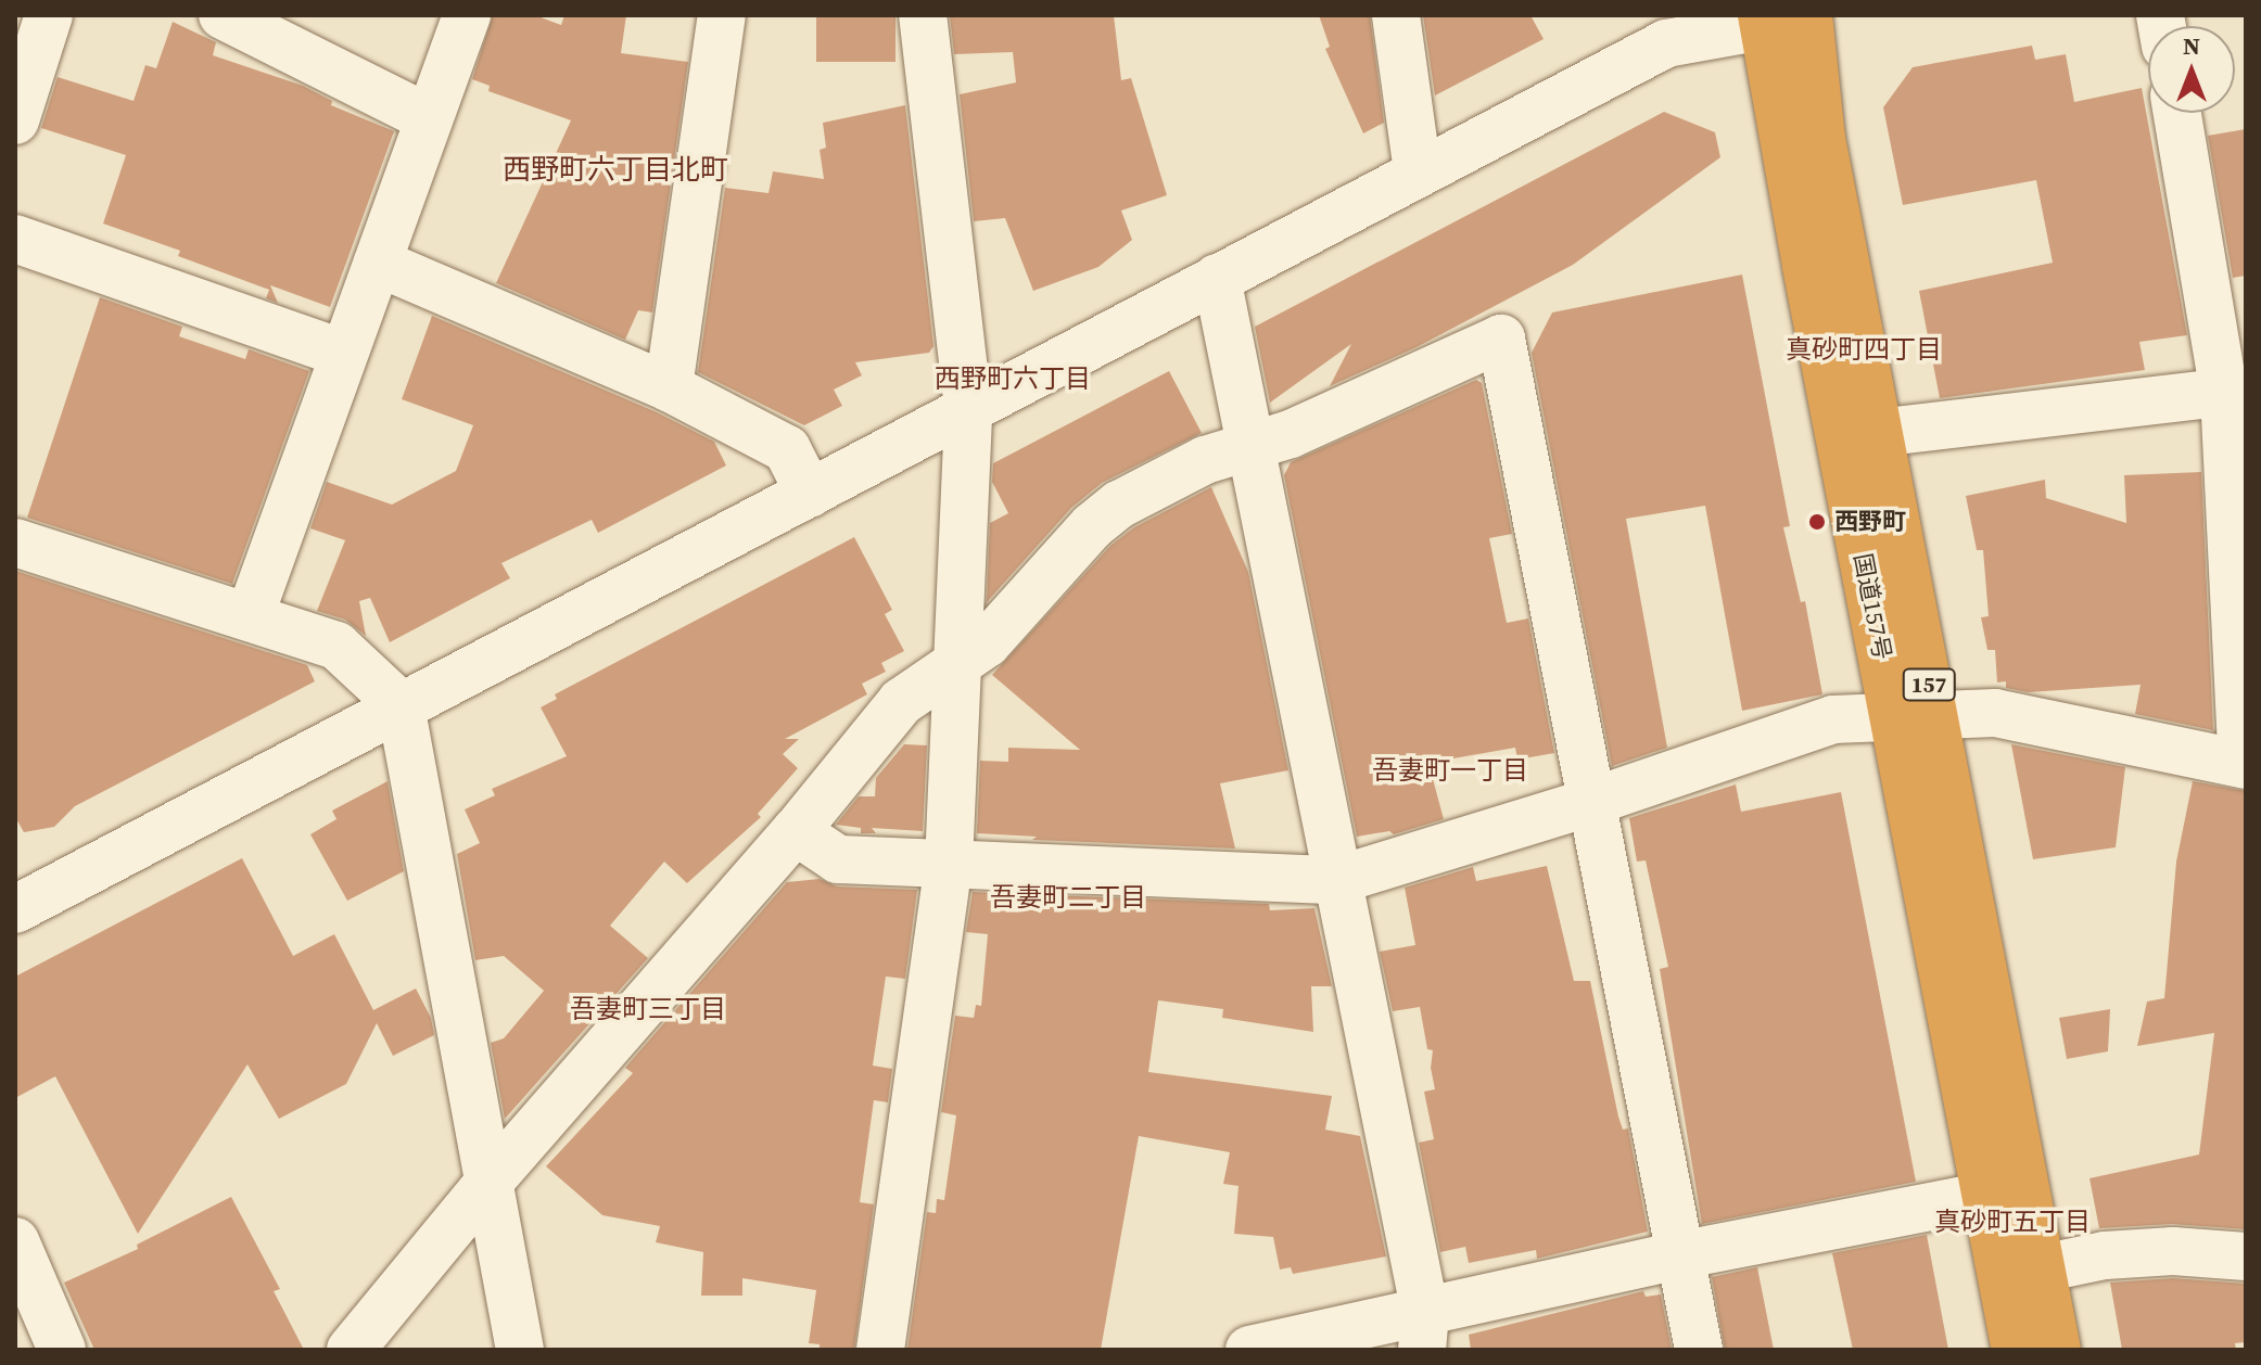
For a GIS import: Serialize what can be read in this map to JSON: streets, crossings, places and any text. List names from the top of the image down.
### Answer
{
  "streets": {
    "highway": ["国道157号", "157"]
  },
  "districts": [
    "西野町六丁目北町",
    "真砂町四丁目",
    "西野町六丁目",
    "吾妻町一丁目",
    "吾妻町二丁目",
    "吾妻町三丁目",
    "真砂町五丁目"
  ],
  "places": ["西野町"],
  "north": "top"
}
